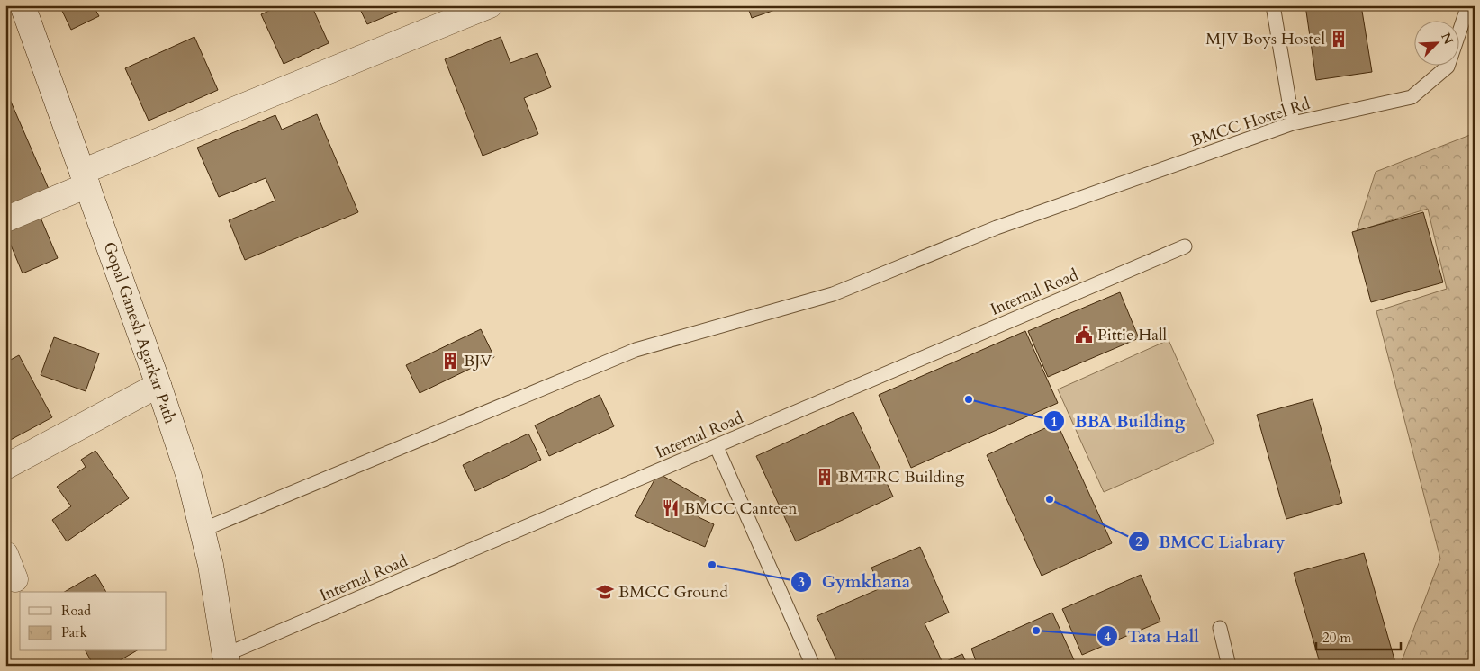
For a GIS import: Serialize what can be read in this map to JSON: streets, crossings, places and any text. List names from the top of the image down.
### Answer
{
  "streets": {
    "street": ["Gopal Ganesh Agarkar Path"],
    "lane": ["BMCC Hostel Rd", "Internal Road"]
  },
  "crossings": [
    ["BMCC Hostel Rd", "Gopal Ganesh Agarkar Path"],
    ["Internal Road", "Gopal Ganesh Agarkar Path"]
  ],
  "places": {
    "building": ["MJV Boys Hostel", "BJV", "BMTRC Building"],
    "public building": ["Pittie Hall"],
    "other": [
      "BBA Building",
      "BMCC Liabrary",
      "Gymkhana",
      "Tata Hall"
    ],
    "restaurant": ["BMCC Canteen"],
    "school or university": ["BMCC Ground"]
  },
  "legend": ["Road", "Park"],
  "scale_bar": "20 m",
  "north": "top right"
}
